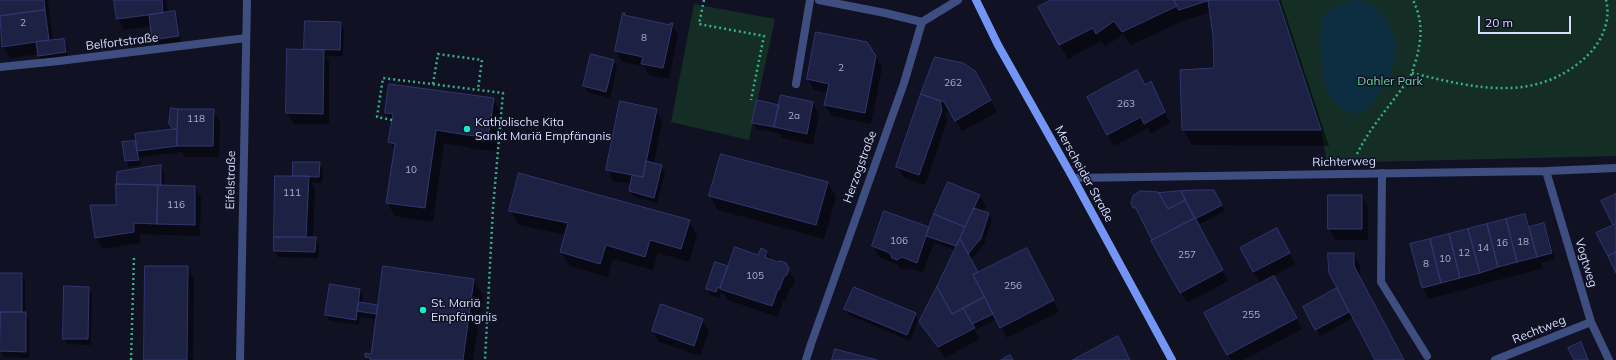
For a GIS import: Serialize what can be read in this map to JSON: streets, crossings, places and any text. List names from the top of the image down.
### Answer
{
  "streets": {
    "main road": ["Merscheider Straße"],
    "street": [
      "Belfortstraße",
      "Richterweg",
      "Herzogstraße",
      "Eifelstraße",
      "Vogtweg",
      "Rechtweg"
    ]
  },
  "crossings": [
    ["Belfortstraße", "Eifelstraße"],
    ["Richterweg", "Merscheider Straße"],
    ["Richterweg", "Vogtweg"],
    ["Vogtweg", "Rechtweg"]
  ],
  "parks": ["Dahler Park"],
  "places": ["Katholische Kita Sankt Mariä Empfängnis", "St. Mariä Empfängnis"],
  "house_numbers": [
    "2",
    "8",
    "2",
    "262",
    "263",
    "2a",
    "118",
    "10",
    "111",
    "116",
    "106",
    "18",
    "16",
    "14",
    "12",
    "257",
    "10",
    "8",
    "105",
    "256",
    "255"
  ],
  "scale_bar": "20 m"
}
